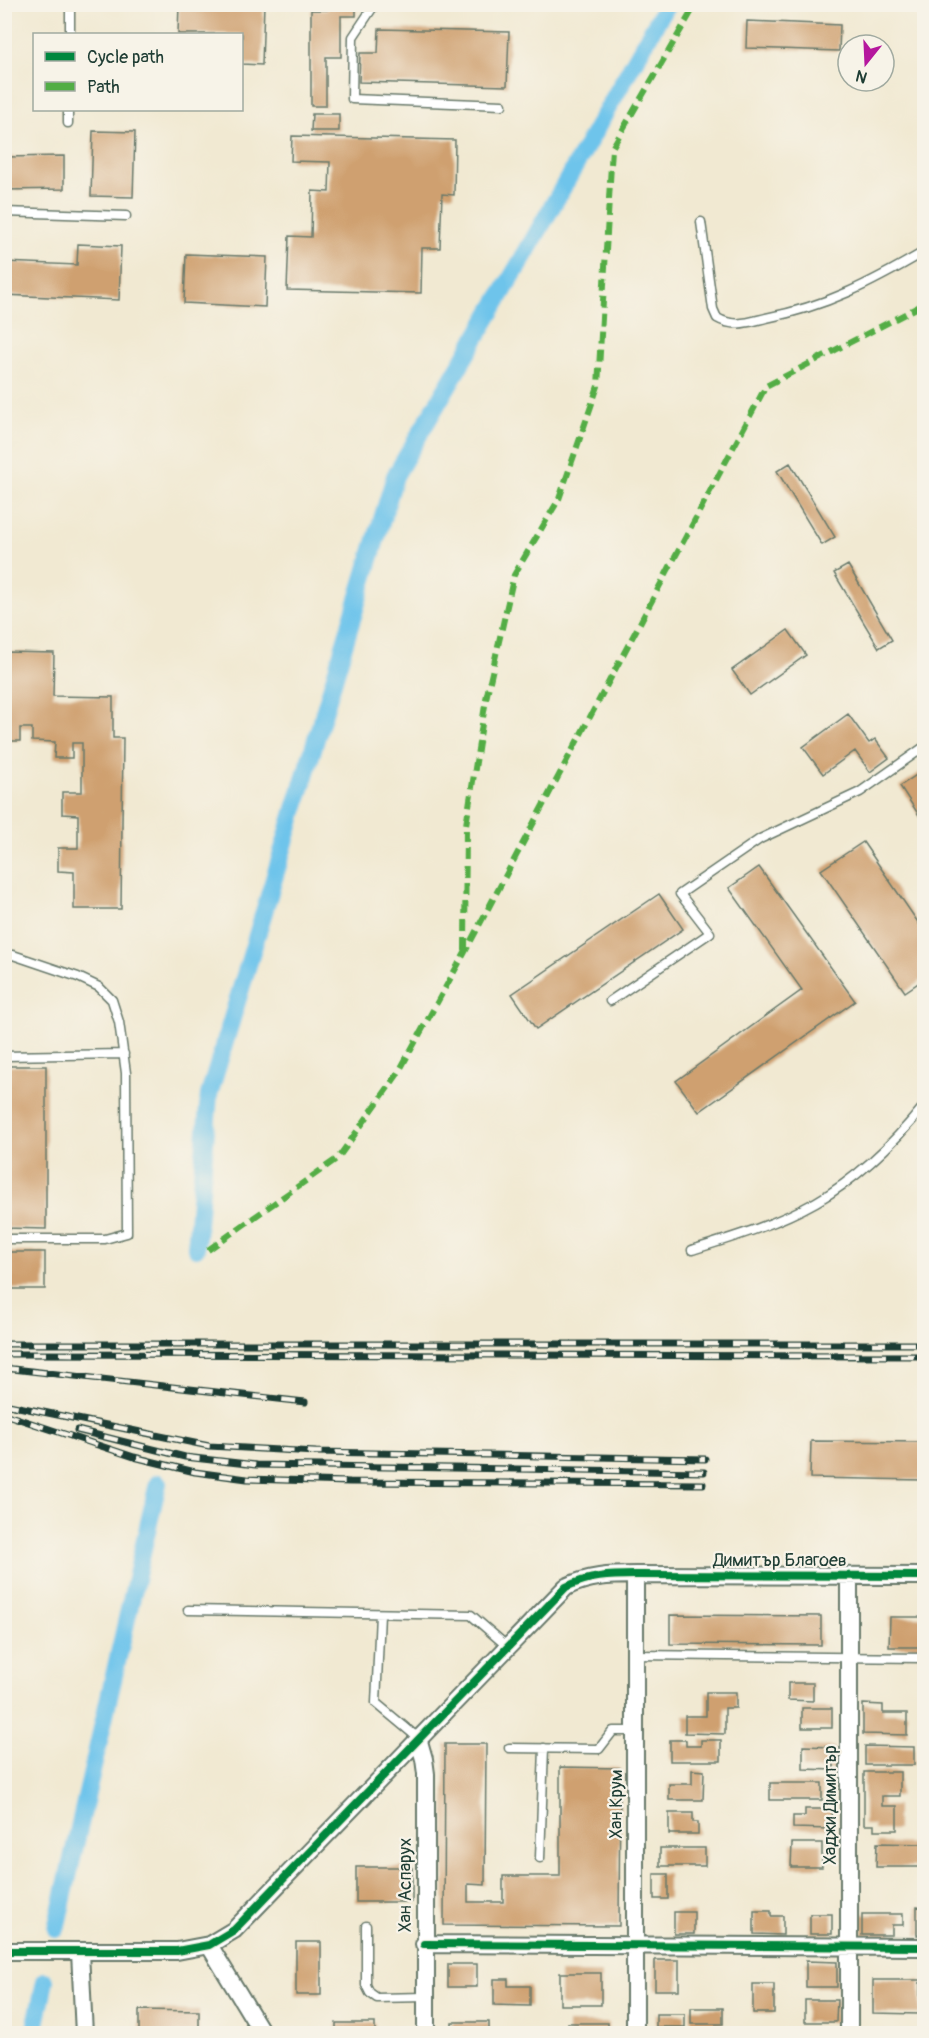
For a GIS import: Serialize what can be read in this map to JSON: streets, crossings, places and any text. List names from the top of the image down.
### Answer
{
  "streets": {
    "street": [
      "Димитър Благоев",
      "Хан Крум",
      "Хаджи Димитър",
      "Хан Аспарух"
    ]
  },
  "crossings": [
    ["Димитър Благоев", "Хан Крум"],
    ["Димитър Благоев", "Хаджи Димитър"],
    ["Димитър Благоев", "Хан Аспарух"]
  ],
  "legend": ["Cycle path", "Path"],
  "north": "bottom"
}
